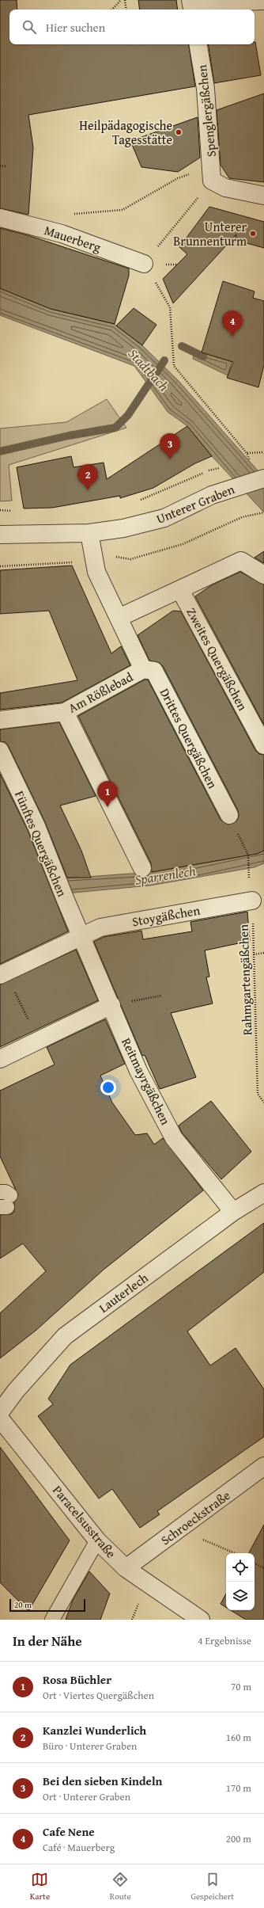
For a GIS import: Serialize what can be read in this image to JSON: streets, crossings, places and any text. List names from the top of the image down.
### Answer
{
  "streets": {
    "street": [
      "Spenglergäßchen",
      "Mauerberg",
      "Unterer Graben",
      "Zweites Quergäßchen",
      "Am Rößlebad",
      "Drittes Quergäßchen",
      "Fünftes Quergäßchen",
      "Stoygäßchen",
      "Reitmayrgäßchen",
      "Lauterlech",
      "Schroeckstraße",
      "Paracelsusstraße"
    ],
    "path": ["Rahmgartengäßchen"]
  },
  "crossings": [
    ["Unterer Graben", "Am Rößlebad"],
    ["Am Rößlebad", "Drittes Quergäßchen"],
    ["Fünftes Quergäßchen", "Stoygäßchen"],
    ["Fünftes Quergäßchen", "Reitmayrgäßchen"],
    ["Stoygäßchen", "Rahmgartengäßchen"],
    ["Stoygäßchen", "Reitmayrgäßchen"],
    ["Reitmayrgäßchen", "Lauterlech"],
    ["Schroeckstraße", "Paracelsusstraße"]
  ],
  "water": ["Stadtbach", "Sparrenlech"],
  "places": ["Heilpädagogische Tagesstätte", "Unterer Brunnenturm"],
  "scale_bar": "20 m",
  "page": {
    "search": "Hier suchen",
    "pins": [
      "4",
      "3",
      "2",
      "1"
    ],
    "scale": "20 m",
    "heading": ["In der Nähe", "4 Ergebnisse"],
    "list": [
      {
        "mark": "1",
        "name": "Rosa Büchler",
        "note": "Ort · Viertes Quergäßchen",
        "value": "70 m"
      },
      {
        "mark": "2",
        "name": "Kanzlei Wunderlich",
        "note": "Büro · Unterer Graben",
        "value": "160 m"
      },
      {
        "mark": "3",
        "name": "Bei den sieben Kindeln",
        "note": "Ort · Unterer Graben",
        "value": "170 m"
      },
      {
        "mark": "4",
        "name": "Cafe Nene",
        "note": "Café · Mauerberg",
        "value": "200 m"
      }
    ],
    "nav": ["Karte", "Route", "Gespeichert"]
  }
}
